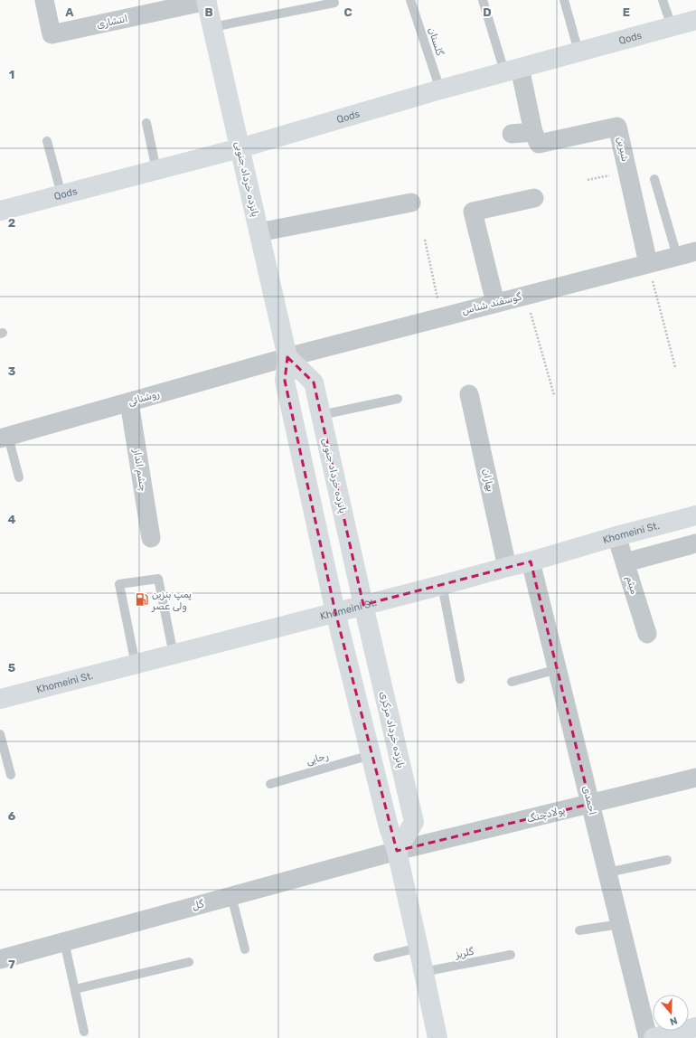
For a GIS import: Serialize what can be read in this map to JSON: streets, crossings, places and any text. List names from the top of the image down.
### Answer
{
  "streets": {
    "street": [
      "انتشاری",
      "Qods",
      "شیرین",
      "پانزده خرداد جنوبی",
      "گوسفند شناس",
      "روشنائی",
      "چشم انداز",
      "بهاران",
      "Khomeini St.",
      "میثم",
      "پانزده خرداد مرکزی",
      "احمدی",
      "پولادچنگ",
      "گل"
    ],
    "lane": ["گلستان", "رجایی", "گلریز"]
  },
  "crossings": [
    ["انتشاری", "پانزده خرداد جنوبی"],
    ["Qods", "گلستان"],
    ["Qods", "پانزده خرداد جنوبی"],
    ["شیرین", "گوسفند شناس"],
    ["پانزده خرداد جنوبی", "گوسفند شناس"],
    ["پانزده خرداد جنوبی", "روشنائی"],
    ["پانزده خرداد جنوبی", "Khomeini St."],
    ["پانزده خرداد جنوبی", "پانزده خرداد مرکزی"],
    ["گوسفند شناس", "روشنائی"],
    ["روشنائی", "چشم انداز"],
    ["بهاران", "Khomeini St."],
    ["Khomeini St.", "میثم"],
    ["Khomeini St.", "پانزده خرداد مرکزی"],
    ["Khomeini St.", "احمدی"],
    ["پانزده خرداد مرکزی", "پولادچنگ"],
    ["پانزده خرداد مرکزی", "گل"],
    ["احمدی", "پولادچنگ"],
    ["پولادچنگ", "گل"]
  ],
  "places": {
    "fuel station": ["پمپ بنزین ولی عصر"]
  },
  "north": "bottom",
  "grid": {
    "columns": [
      "A",
      "B",
      "C",
      "D",
      "E"
    ],
    "rows": [
      "1",
      "2",
      "3",
      "4",
      "5",
      "6",
      "7"
    ]
  }
}
